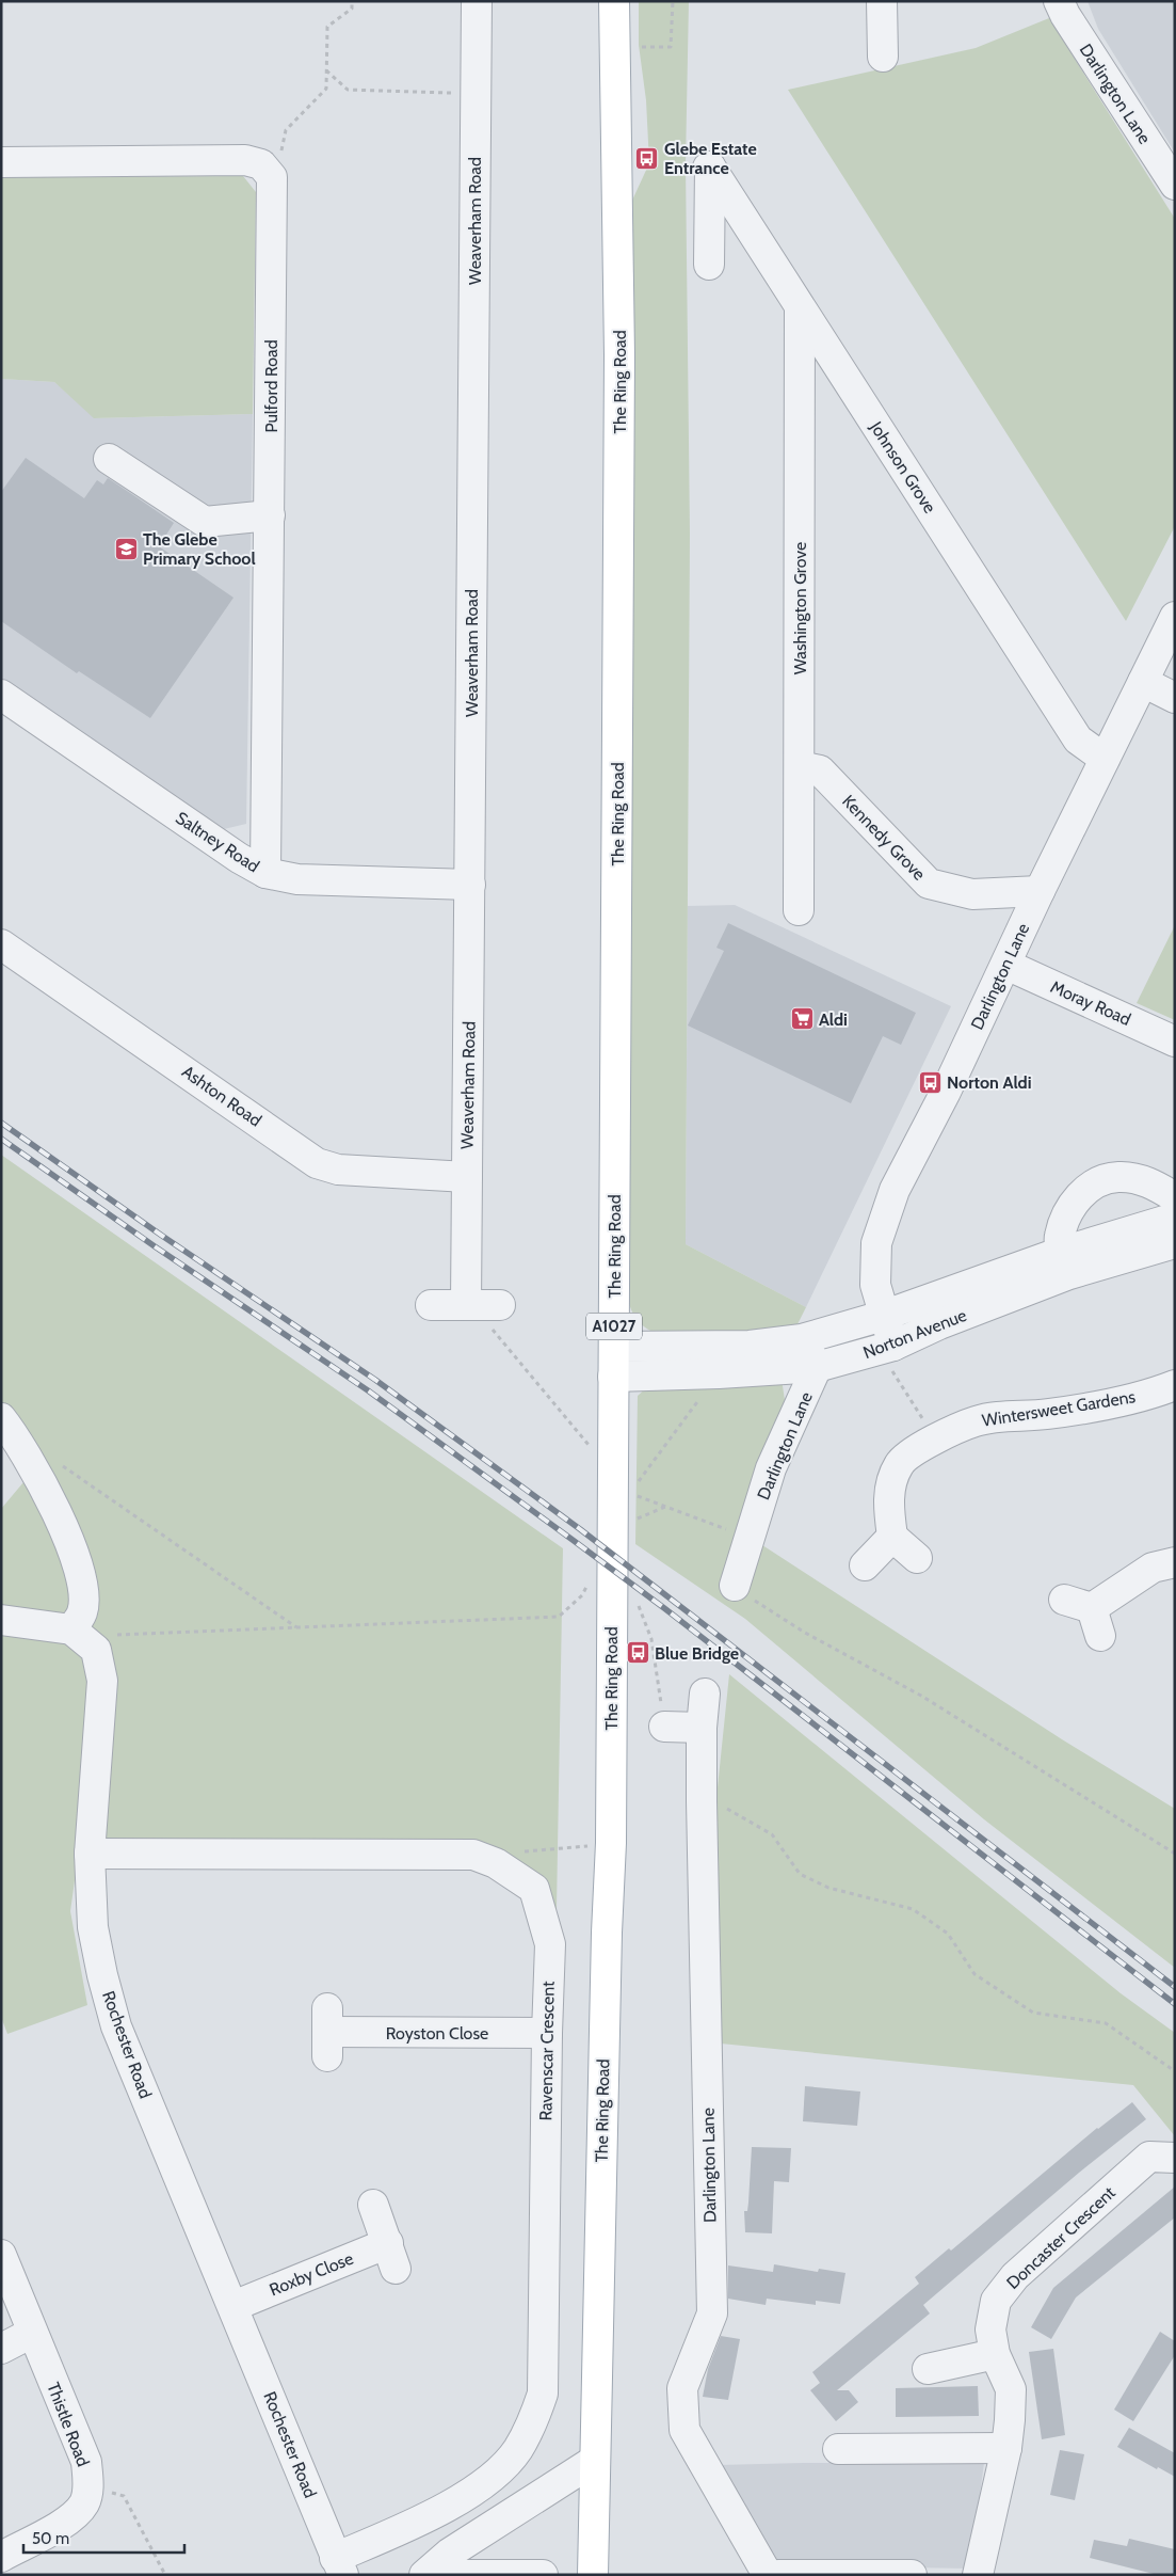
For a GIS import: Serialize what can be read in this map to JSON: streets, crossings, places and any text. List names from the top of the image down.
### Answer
{
  "streets": {
    "main road": ["The Ring Road", "A1027"],
    "street": [
      "Darlington Lane",
      "Weaverham Road",
      "Pulford Road",
      "Johnson Grove",
      "Washington Grove",
      "Kennedy Grove",
      "Saltney Road",
      "Moray Road",
      "Ashton Road",
      "Norton Avenue",
      "Wintersweet Gardens",
      "Royston Close",
      "Rochester Road",
      "Ravenscar Crescent",
      "Doncaster Crescent",
      "Roxby Close",
      "Thistle Road"
    ]
  },
  "crossings": [
    ["Darlington Lane", "Johnson Grove"],
    ["Darlington Lane", "Kennedy Grove"],
    ["Darlington Lane", "Moray Road"],
    ["Darlington Lane", "Norton Avenue"],
    ["Weaverham Road", "Saltney Road"],
    ["Weaverham Road", "Ashton Road"],
    ["The Ring Road", "Norton Avenue"],
    ["Pulford Road", "Saltney Road"],
    ["Johnson Grove", "Washington Grove"],
    ["Washington Grove", "Kennedy Grove"],
    ["Royston Close", "Ravenscar Crescent"],
    ["Rochester Road", "Ravenscar Crescent"],
    ["Rochester Road", "Roxby Close"]
  ],
  "places": {
    "bus stop": ["Glebe Estate Entrance", "Norton Aldi", "Blue Bridge"],
    "school or university": ["The Glebe Primary School"],
    "supermarket": ["Aldi"]
  },
  "scale_bar": "50 m"
}
